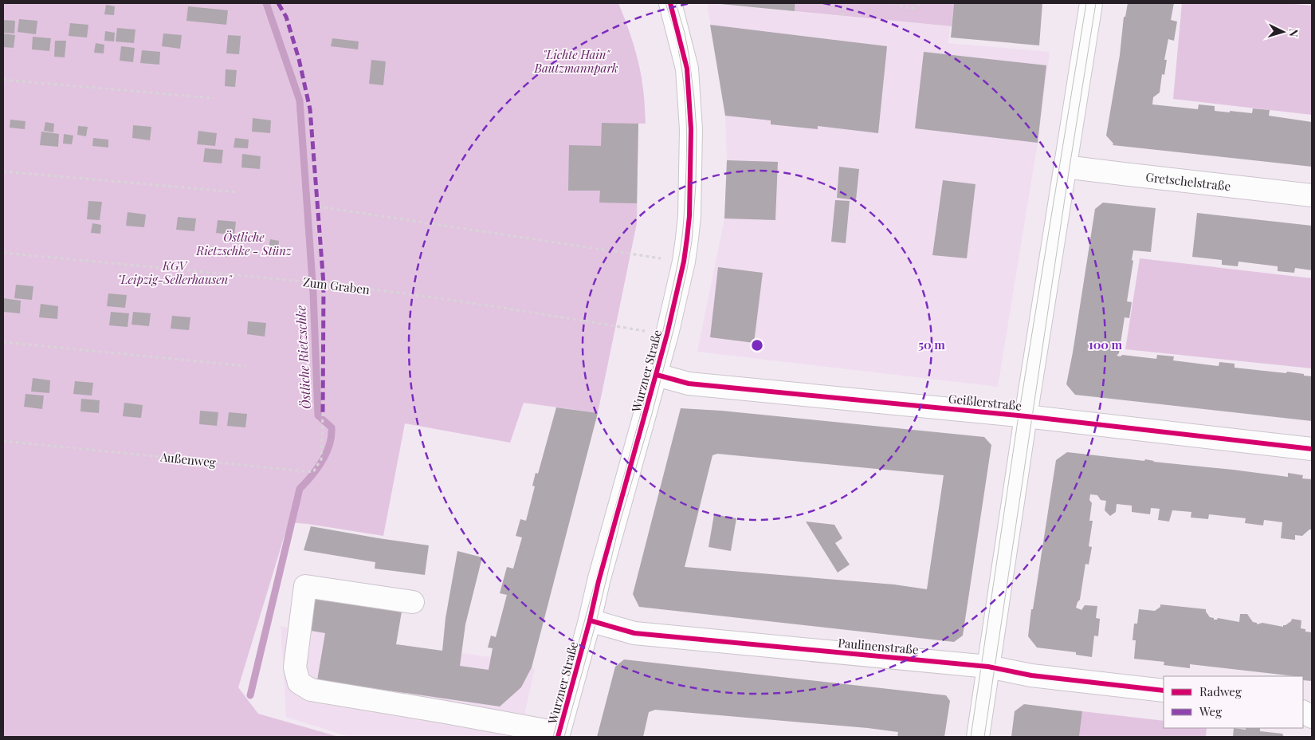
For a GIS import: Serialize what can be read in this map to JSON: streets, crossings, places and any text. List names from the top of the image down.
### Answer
{
  "streets": {
    "street": [
      "Gretschelstraße",
      "Wurzner Straße",
      "Geißlerstraße",
      "Paulinenstraße"
    ],
    "path": ["Zum Graben", "Außenweg"]
  },
  "crossings": [
    ["Zum Graben", "Wurzner Straße"],
    ["Wurzner Straße", "Geißlerstraße"],
    ["Wurzner Straße", "Paulinenstraße"]
  ],
  "water": ["Östliche Rietzschke"],
  "parks": ["\"Lichte Hain\" Bautzmannpark", "Östliche Rietzschke - Stünz", "KGV \"Leipzig-Sellerhausen\""],
  "legend": ["Radweg", "Weg"],
  "north": "right",
  "rings": ["50 m", "100 m"]
}
